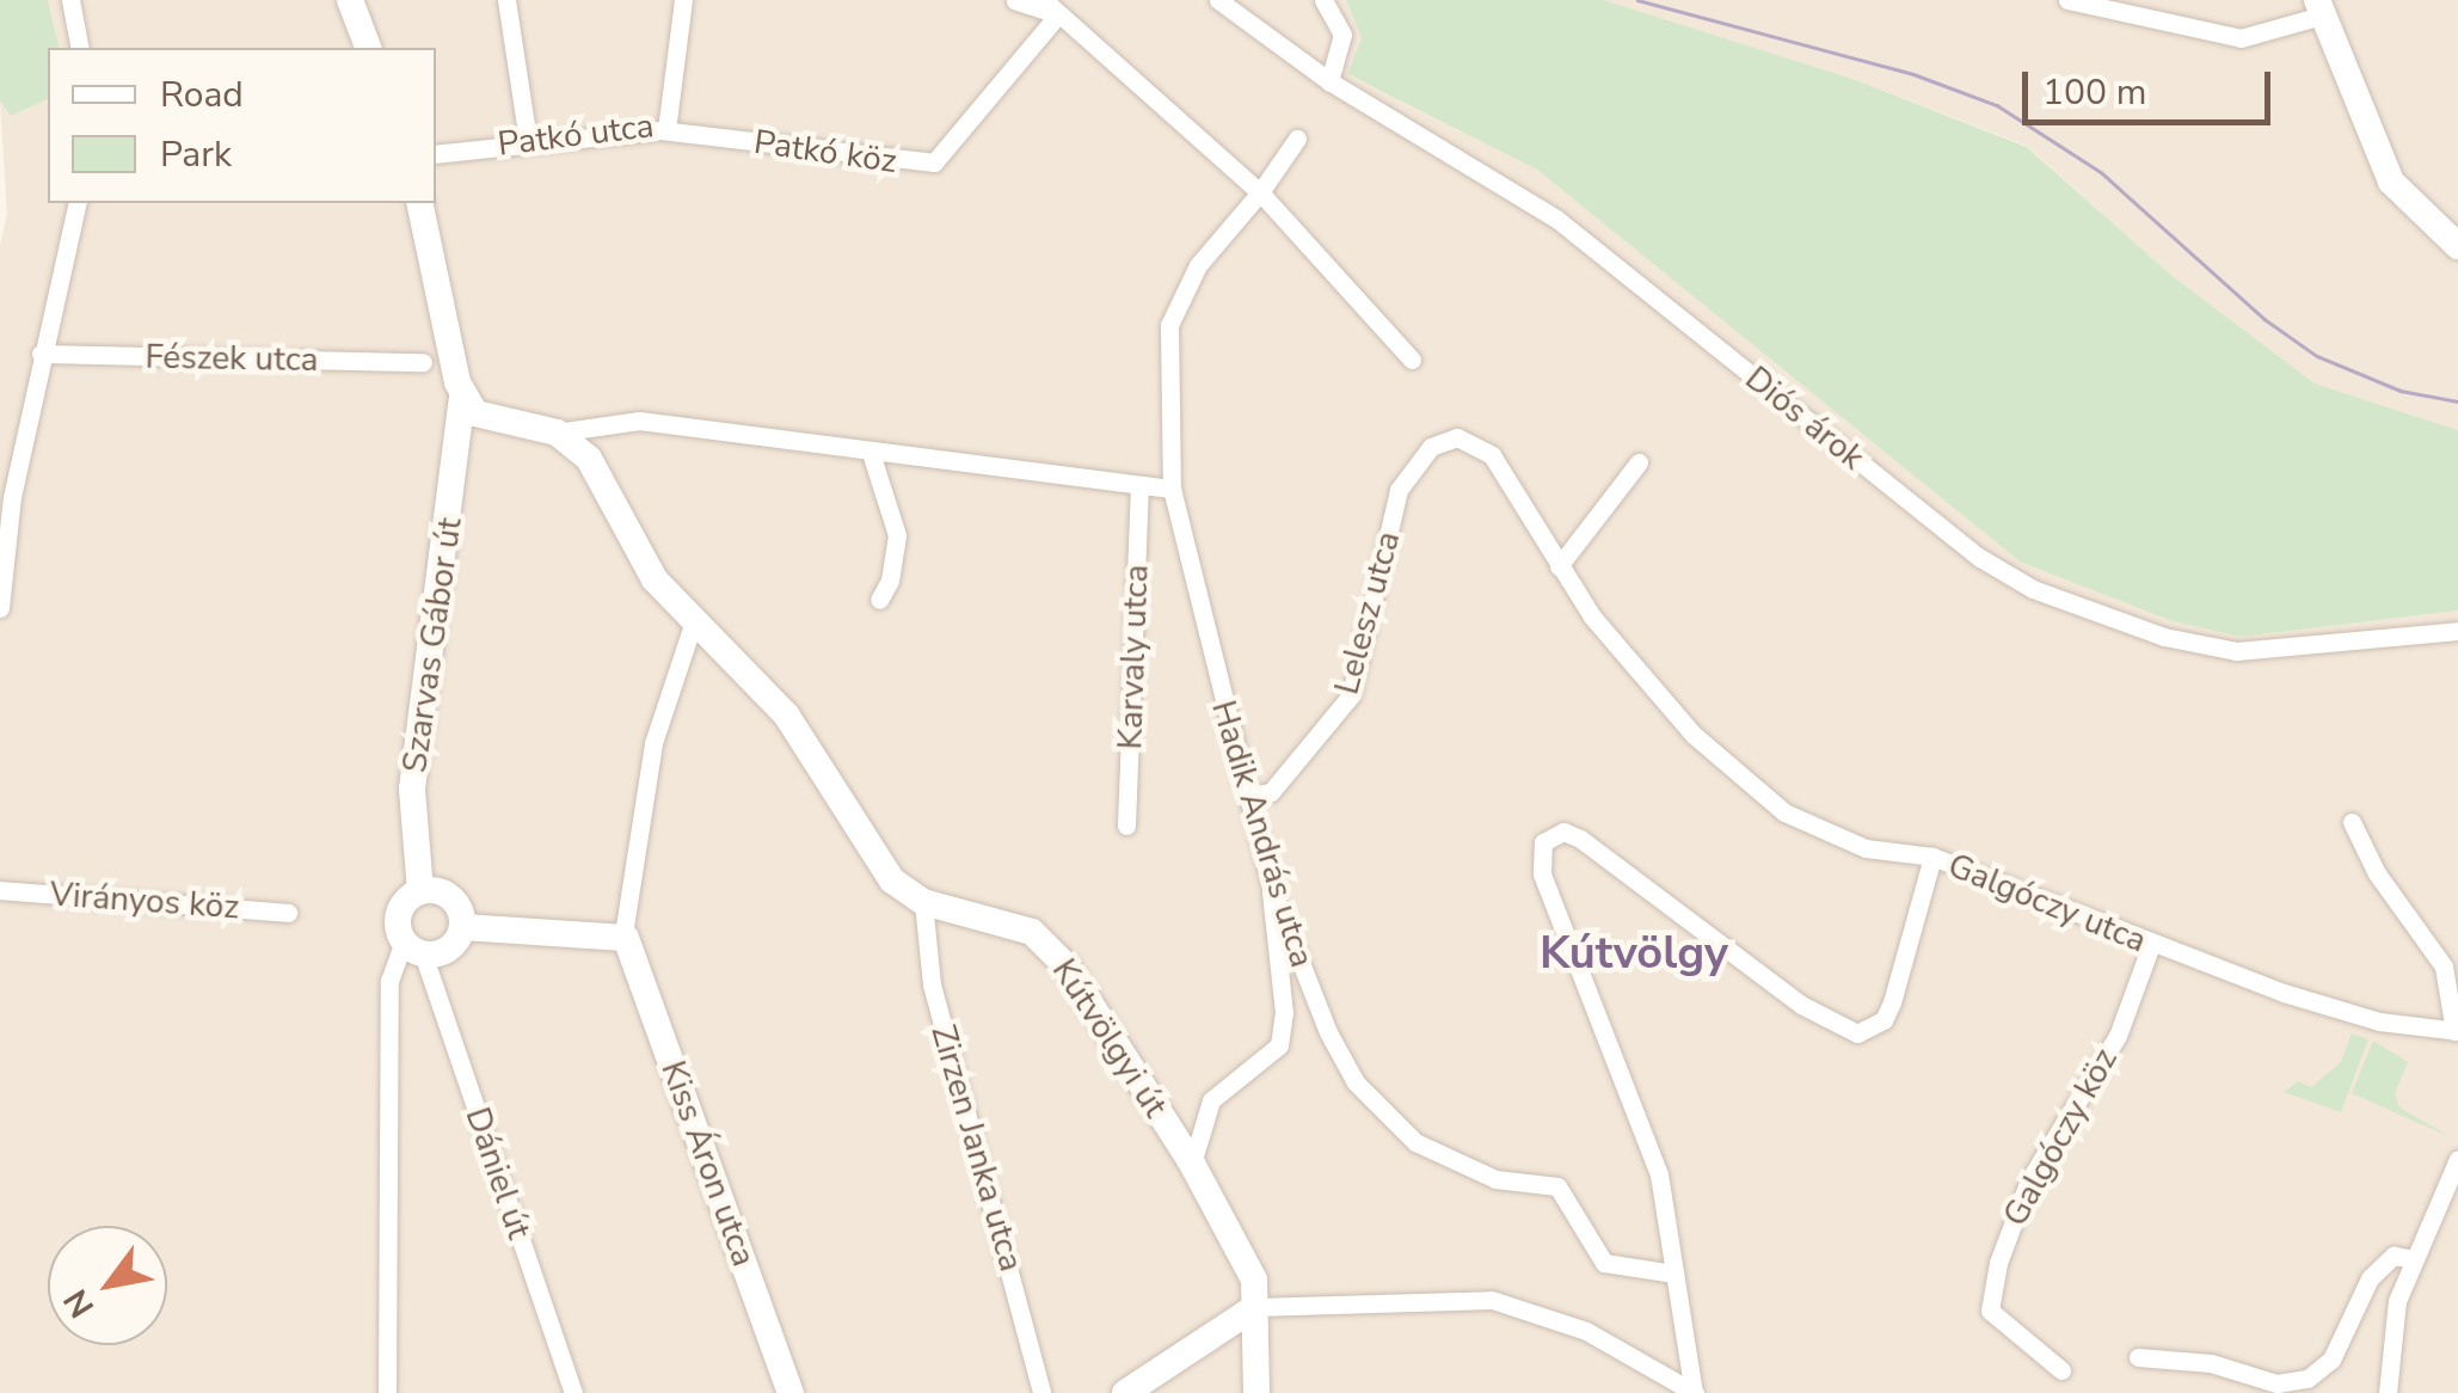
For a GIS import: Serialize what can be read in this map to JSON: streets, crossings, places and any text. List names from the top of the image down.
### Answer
{
  "streets": {
    "street": [
      "Patkó utca",
      "Patkó köz",
      "Fészek utca",
      "Diós árok",
      "Lelesz utca",
      "Szarvas Gábor út",
      "Karvaly utca",
      "Hadik András utca",
      "Virányos köz",
      "Galgóczy utca",
      "Kútvölgyi út",
      "Galgóczy köz",
      "Zirzen Janka utca",
      "Kiss Áron utca",
      "Dániel út"
    ]
  },
  "crossings": [
    ["Patkó utca", "Patkó köz"],
    ["Lelesz utca", "Hadik András utca"],
    ["Szarvas Gábor út", "Dániel út"],
    ["Hadik András utca", "Galgóczy utca"],
    ["Galgóczy utca", "Galgóczy köz"],
    ["Kútvölgyi út", "Zirzen Janka utca"]
  ],
  "districts": ["Kútvölgy"],
  "legend": ["Road", "Park"],
  "scale_bar": "100 m",
  "north": "bottom left"
}
